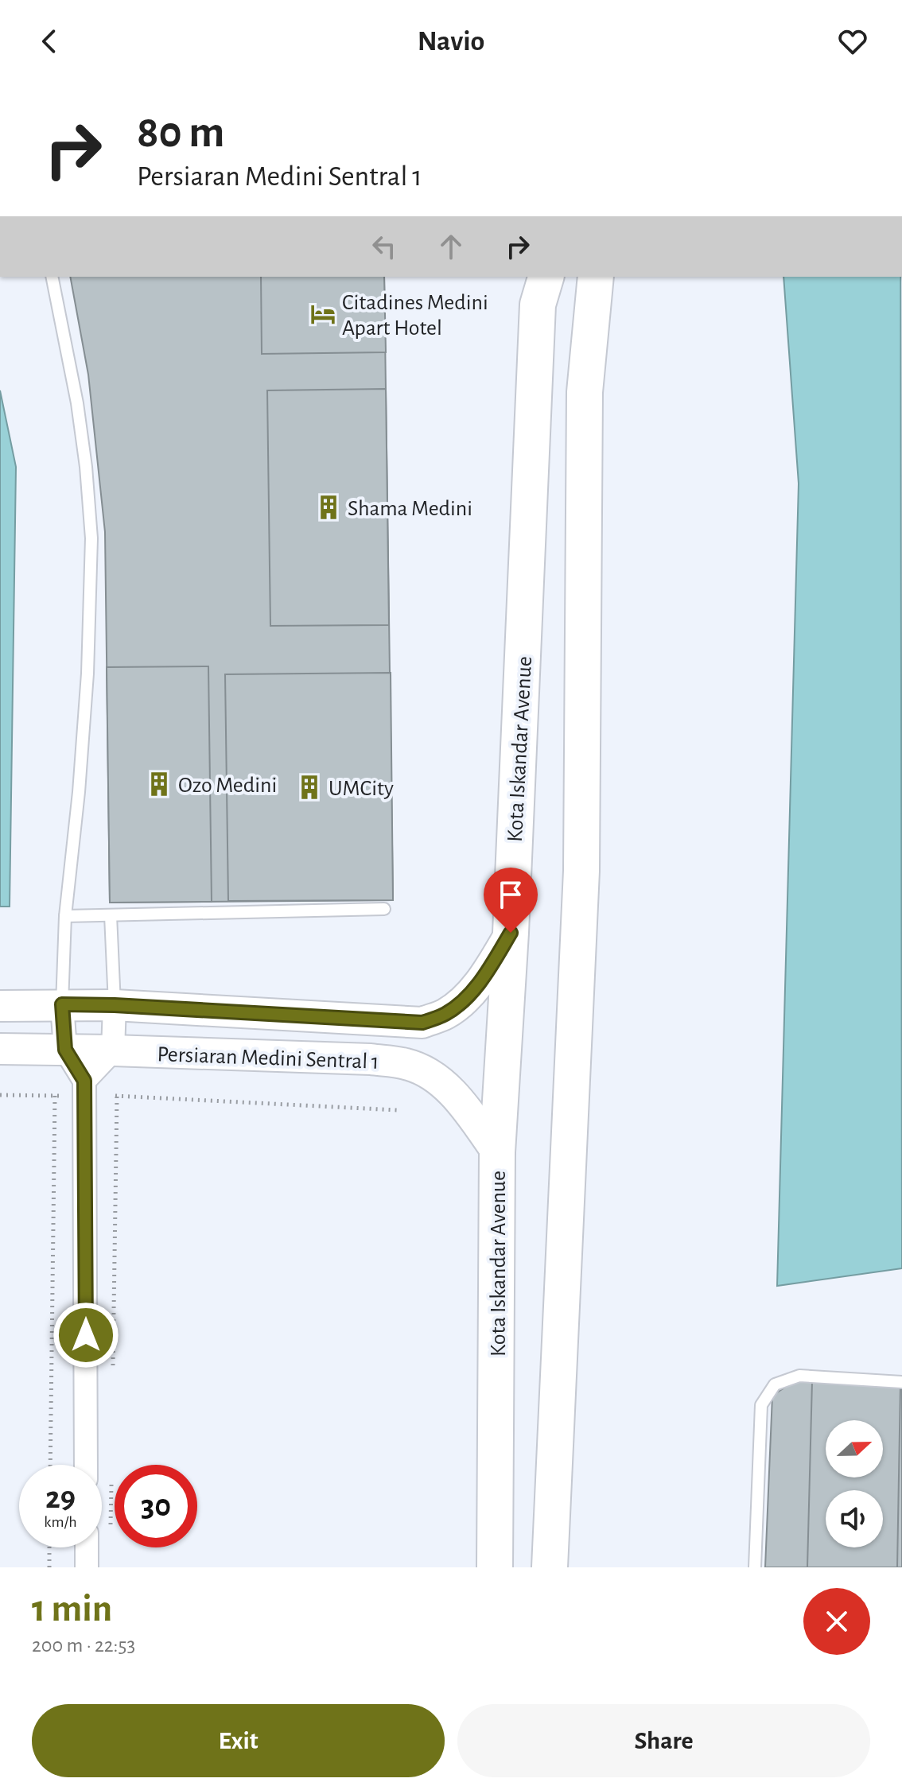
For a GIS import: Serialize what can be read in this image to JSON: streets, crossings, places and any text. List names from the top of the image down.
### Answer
{
  "streets": {
    "highway": ["Kota Iskandar Avenue"],
    "street": ["Persiaran Medini Sentral 1"]
  },
  "crossings": [
    ["Kota Iskandar Avenue", "Persiaran Medini Sentral 1"]
  ],
  "places": {
    "hotel": ["Citadines Medini Apart Hotel"],
    "building": ["Shama Medini", "Ozo Medini", "UMCity"]
  },
  "north": "right",
  "page": {
    "header": "Navio",
    "turn": ["80 m", "Persiaran Medini Sentral 1"],
    "speed": "29 km/h",
    "limit": "30",
    "heading": ["1 min", "200 m · 22:53"],
    "buttons": ["Exit", "Share"]
  }
}
